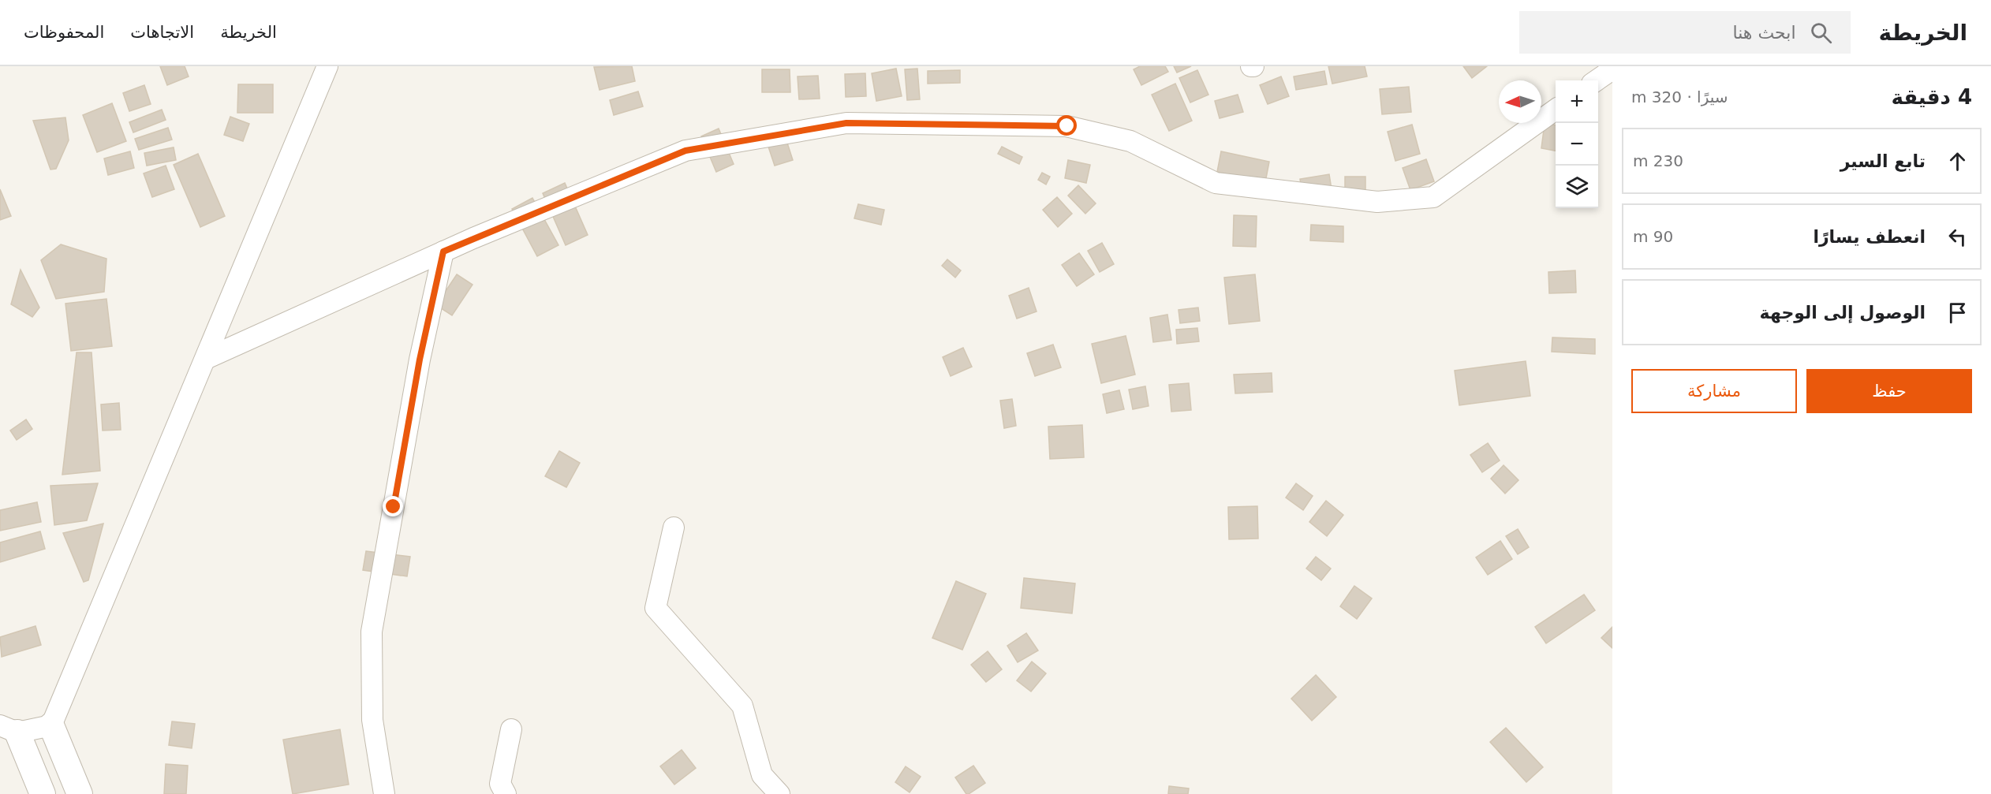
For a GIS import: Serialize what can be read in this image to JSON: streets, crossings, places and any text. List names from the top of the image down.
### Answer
{
  "north": "left",
  "page": {
    "header": "الخريطة",
    "search": "ابحث هنا",
    "nav": ["الخريطة", "الاتجاهات", "المحفوظات"],
    "heading": ["4 دقيقة", "سيرًا · 320 m"],
    "map_buttons": ["+", "−"],
    "list": [
      ["تابع السير", "230 m"],
      ["انعطف يسارًا", "90 m"],
      "الوصول إلى الوجهة"
    ],
    "buttons": ["حفظ", "مشاركة"]
  }
}
